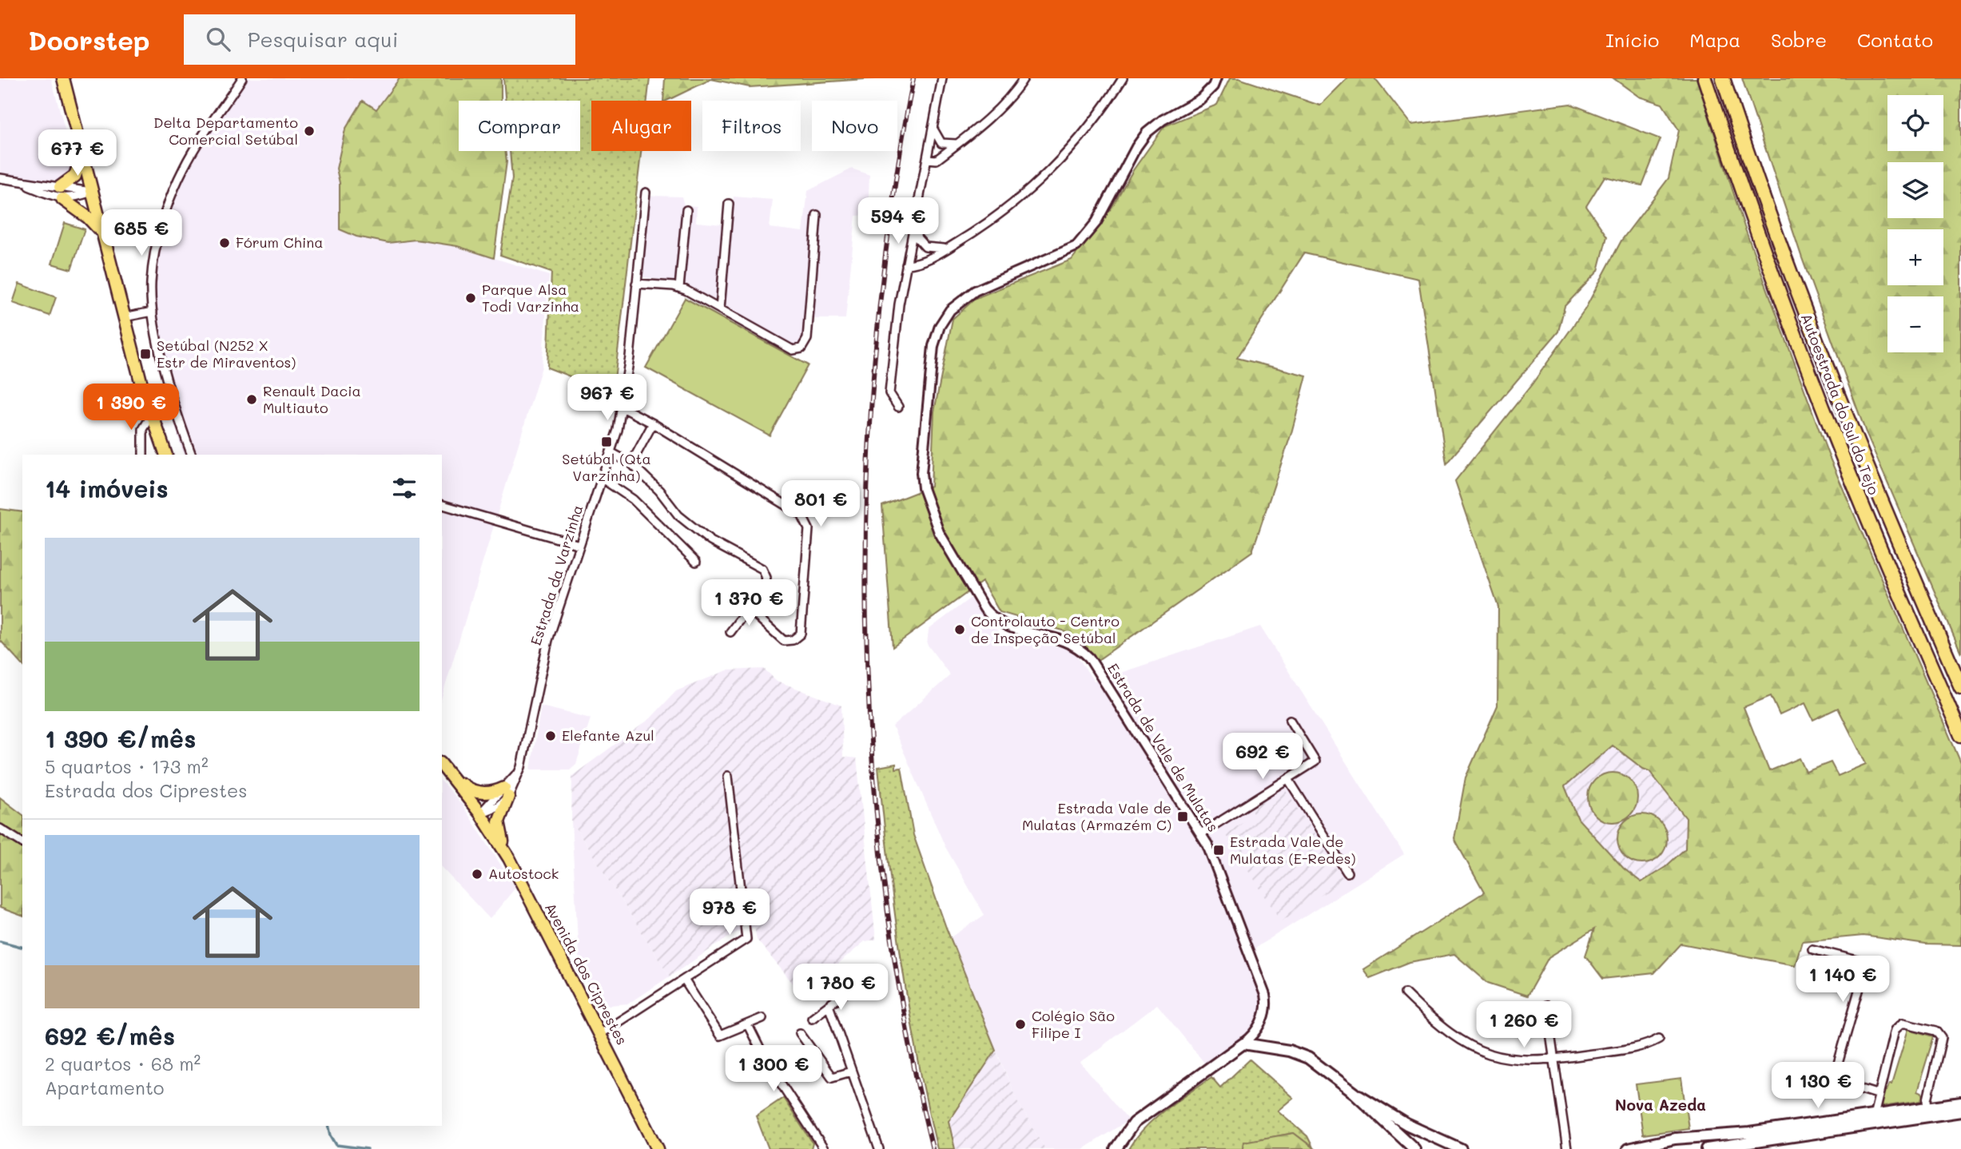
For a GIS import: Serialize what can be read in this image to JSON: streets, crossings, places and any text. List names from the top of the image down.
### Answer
{
  "streets": {
    "highway": ["Autoestrada do Sul do Tejo"],
    "main road": ["Estrada de Vale de Mulatas", "Avenida dos Ciprestes"],
    "street": ["Estrada da Varzinha"]
  },
  "districts": ["Nova Azeda"],
  "places": {
    "other": [
      "Delta Departamento Comercial Setúbal",
      "Fórum China",
      "Parque Alsa Todi Varzinha",
      "Renault Dacia Multiauto",
      "Controlauto - Centro de Inspeção Setúbal",
      "Elefante Azul",
      "Autostock",
      "Colégio São Filipe I"
    ],
    "transit": [
      "Setúbal (N252 X Estr de Miraventos)",
      "Setúbal (Qta Varzinha)",
      "Estrada Vale de Mulatas (Armazém C)",
      "Estrada Vale de Mulatas (E-Redes)"
    ]
  },
  "page": {
    "header": "Doorstep",
    "search": "Pesquisar aqui",
    "nav": [
      "Início",
      "Mapa",
      "Sobre",
      "Contato"
    ],
    "map_buttons": ["+", "−"],
    "chip": [
      "Comprar",
      "Alugar",
      "Filtros",
      "Novo"
    ],
    "price": [
      "677 €",
      "594 €",
      "685 €",
      "967 €",
      "1 390 €",
      "801 €",
      "1 370 €",
      "692 €",
      "978 €",
      "1 140 €",
      "1 780 €",
      "1 260 €",
      "1 300 €",
      "1 130 €"
    ],
    "heading": "14 imóveis",
    "list": [
      {
        "name": "1 390 €/mês",
        "note": "5 quartos · 173 m² · Estrada dos Ciprestes"
      },
      {
        "name": "692 €/mês",
        "note": "2 quartos · 68 m² · Apartamento"
      }
    ]
  }
}
